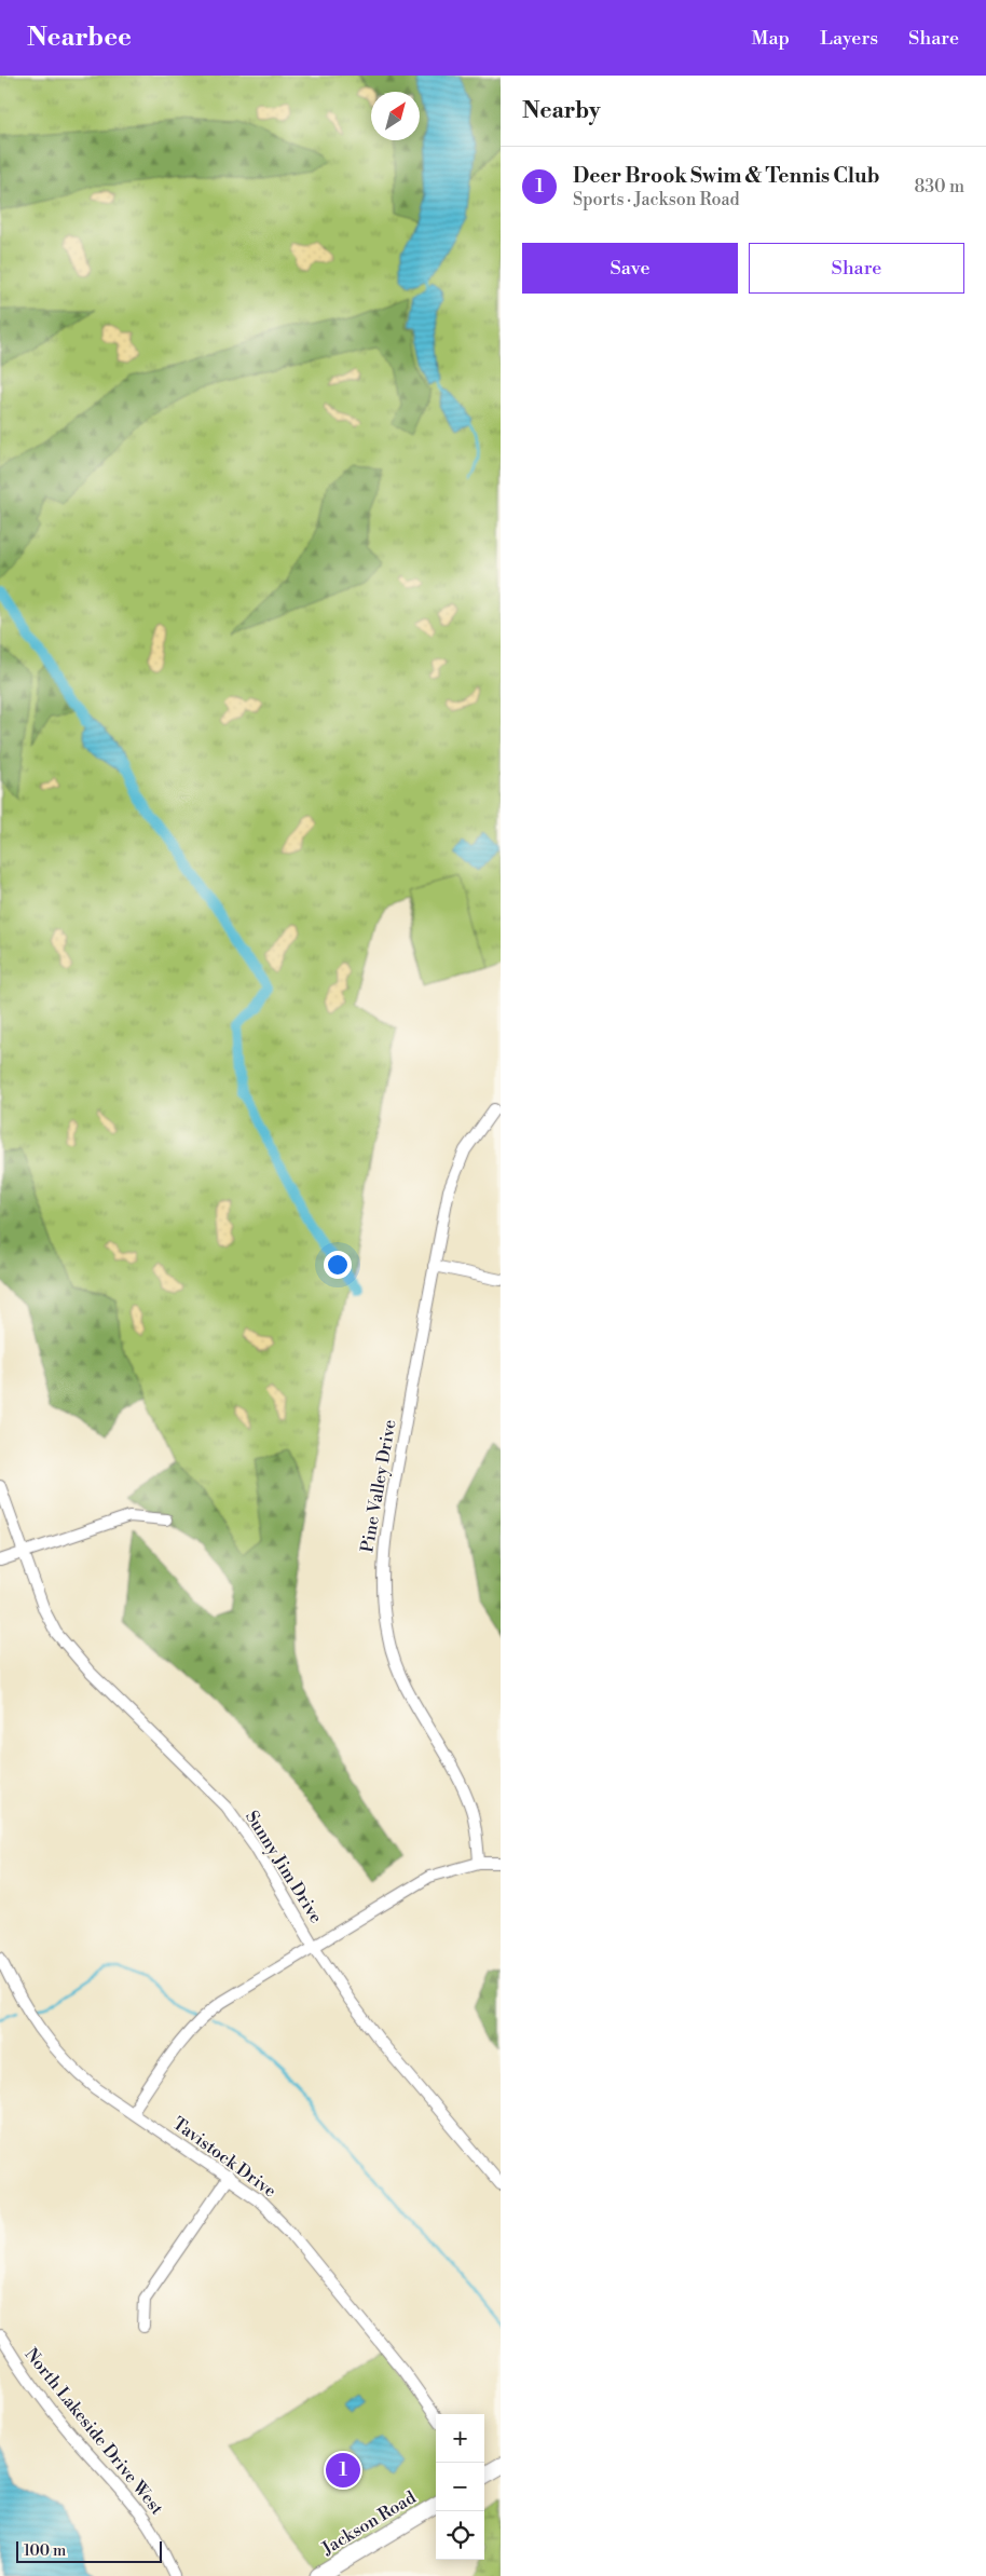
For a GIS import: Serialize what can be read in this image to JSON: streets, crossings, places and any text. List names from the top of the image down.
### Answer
{
  "streets": {
    "street": [
      "Pine Valley Drive",
      "Sunny Jim Drive",
      "Tavistock Drive",
      "North Lakeside Drive West",
      "Jackson Road"
    ]
  },
  "scale_bar": "100 m",
  "north": "top right",
  "page": {
    "header": "Nearbee",
    "nav": ["Map", "Layers", "Share"],
    "heading": "Nearby",
    "list": [
      {
        "mark": "1",
        "name": "Deer Brook Swim & Tennis Club",
        "note": "Sports · Jackson Road",
        "value": "830 m"
      }
    ],
    "buttons": ["Save", "Share"],
    "map_buttons": ["+", "−"],
    "pins": "1",
    "scale": "100 m"
  }
}
